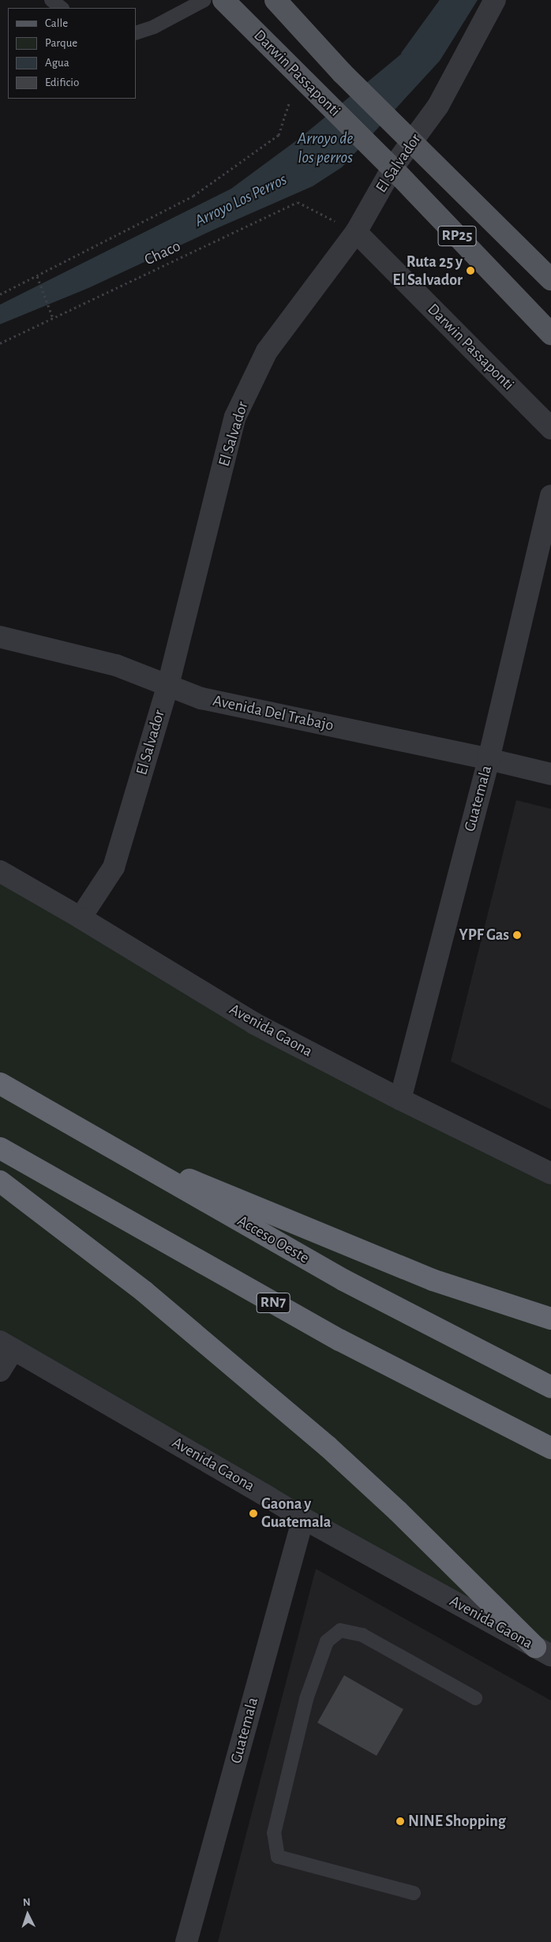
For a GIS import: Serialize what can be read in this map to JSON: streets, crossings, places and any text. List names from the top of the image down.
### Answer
{
  "streets": {
    "highway": ["Acceso Oeste", "RN7"],
    "main road": ["Darwin Passaponti", "RP25"],
    "street": [
      "El Salvador",
      "Avenida Del Trabajo",
      "Guatemala",
      "Avenida Gaona"
    ],
    "path": ["Chaco"]
  },
  "crossings": [
    ["Darwin Passaponti", "El Salvador"],
    ["Darwin Passaponti", "Chaco"],
    ["El Salvador", "Chaco"],
    ["El Salvador", "Avenida Del Trabajo"],
    ["El Salvador", "Avenida Gaona"],
    ["Avenida Del Trabajo", "Guatemala"],
    ["Guatemala", "Avenida Gaona"]
  ],
  "water": ["Arroyo de los perros", "Arroyo Los Perros"],
  "places": [
    "Ruta 25 y El Salvador",
    "YPF Gas",
    "Gaona y Guatemala",
    "NINE Shopping"
  ],
  "legend": [
    "Calle",
    "Parque",
    "Agua",
    "Edificio"
  ],
  "north": "top"
}
